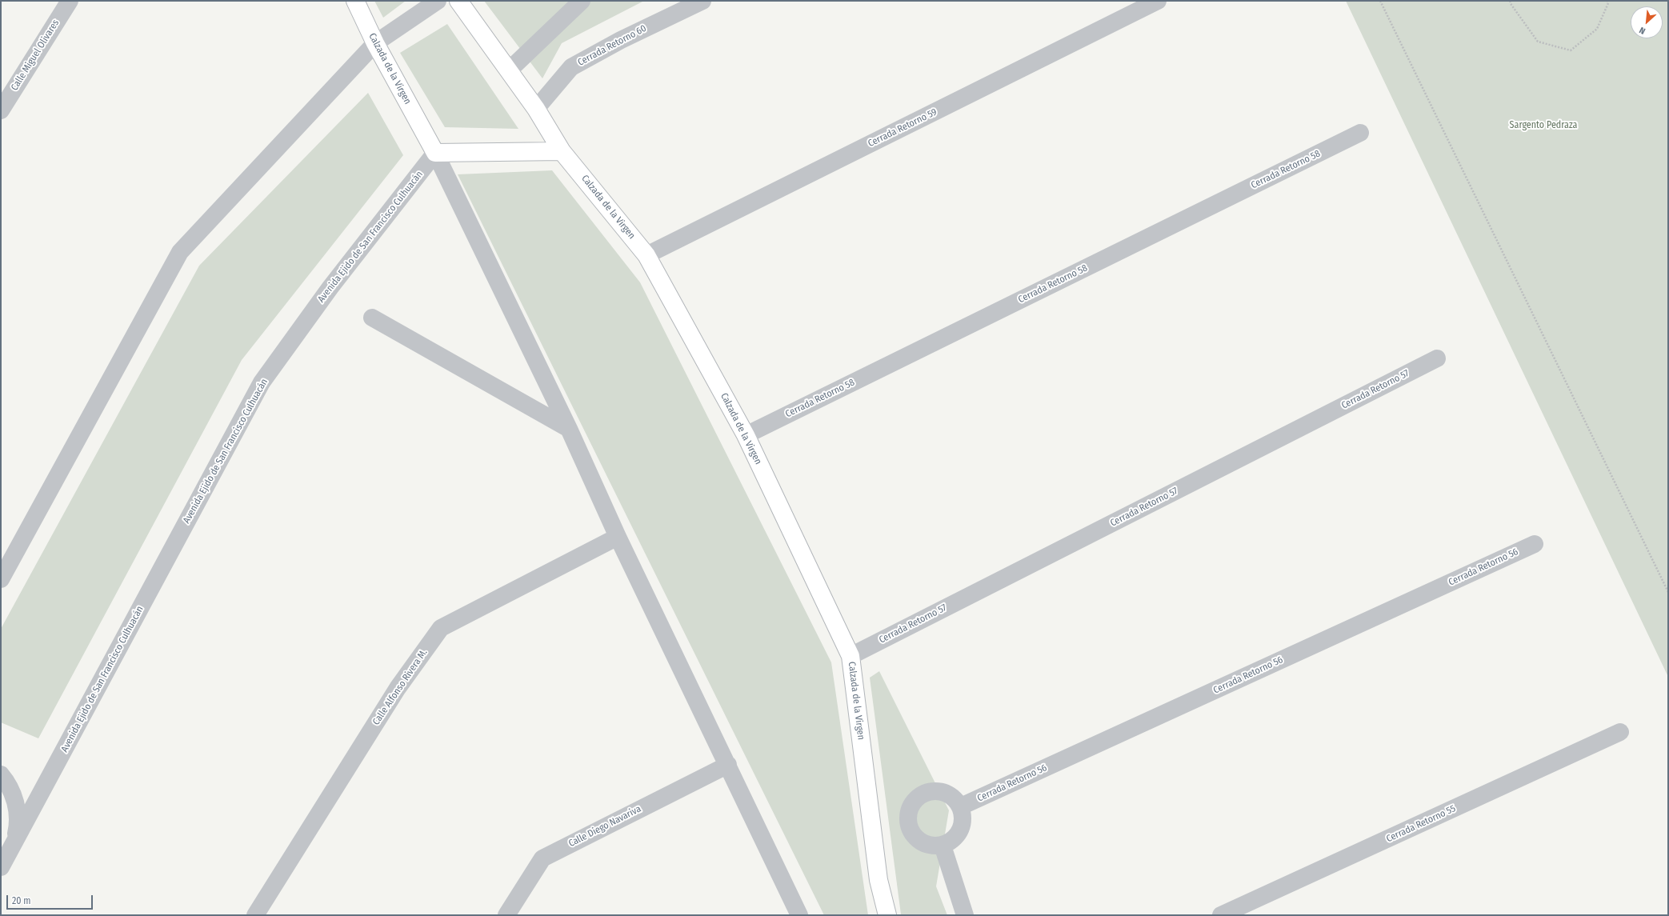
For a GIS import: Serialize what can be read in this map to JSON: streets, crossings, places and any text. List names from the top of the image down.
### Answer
{
  "streets": {
    "main road": ["Calzada de la Virgen"],
    "street": [
      "Cerrada Retorno 60",
      "Calle Miguel Olivares",
      "Cerrada Retorno 59",
      "Cerrada Retorno 58",
      "Avenida Ejido de San Francisco Culhuacán",
      "Cerrada Retorno 57",
      "Cerrada Retorno 56",
      "Calle Alfonso Rivera M.",
      "Cerrada Retorno 55",
      "Calle Diego Navariva"
    ]
  },
  "crossings": [
    ["Cerrada Retorno 60", "Calzada de la Virgen"],
    ["Calzada de la Virgen", "Cerrada Retorno 59"],
    ["Calzada de la Virgen", "Cerrada Retorno 58"],
    ["Calzada de la Virgen", "Avenida Ejido de San Francisco Culhuacán"],
    ["Calzada de la Virgen", "Cerrada Retorno 57"],
    ["Calzada de la Virgen", "Calle Alfonso Rivera M."],
    ["Calzada de la Virgen", "Calle Diego Navariva"]
  ],
  "parks": ["Sargento Pedraza"],
  "scale_bar": "20 m",
  "north": "bottom left"
}
